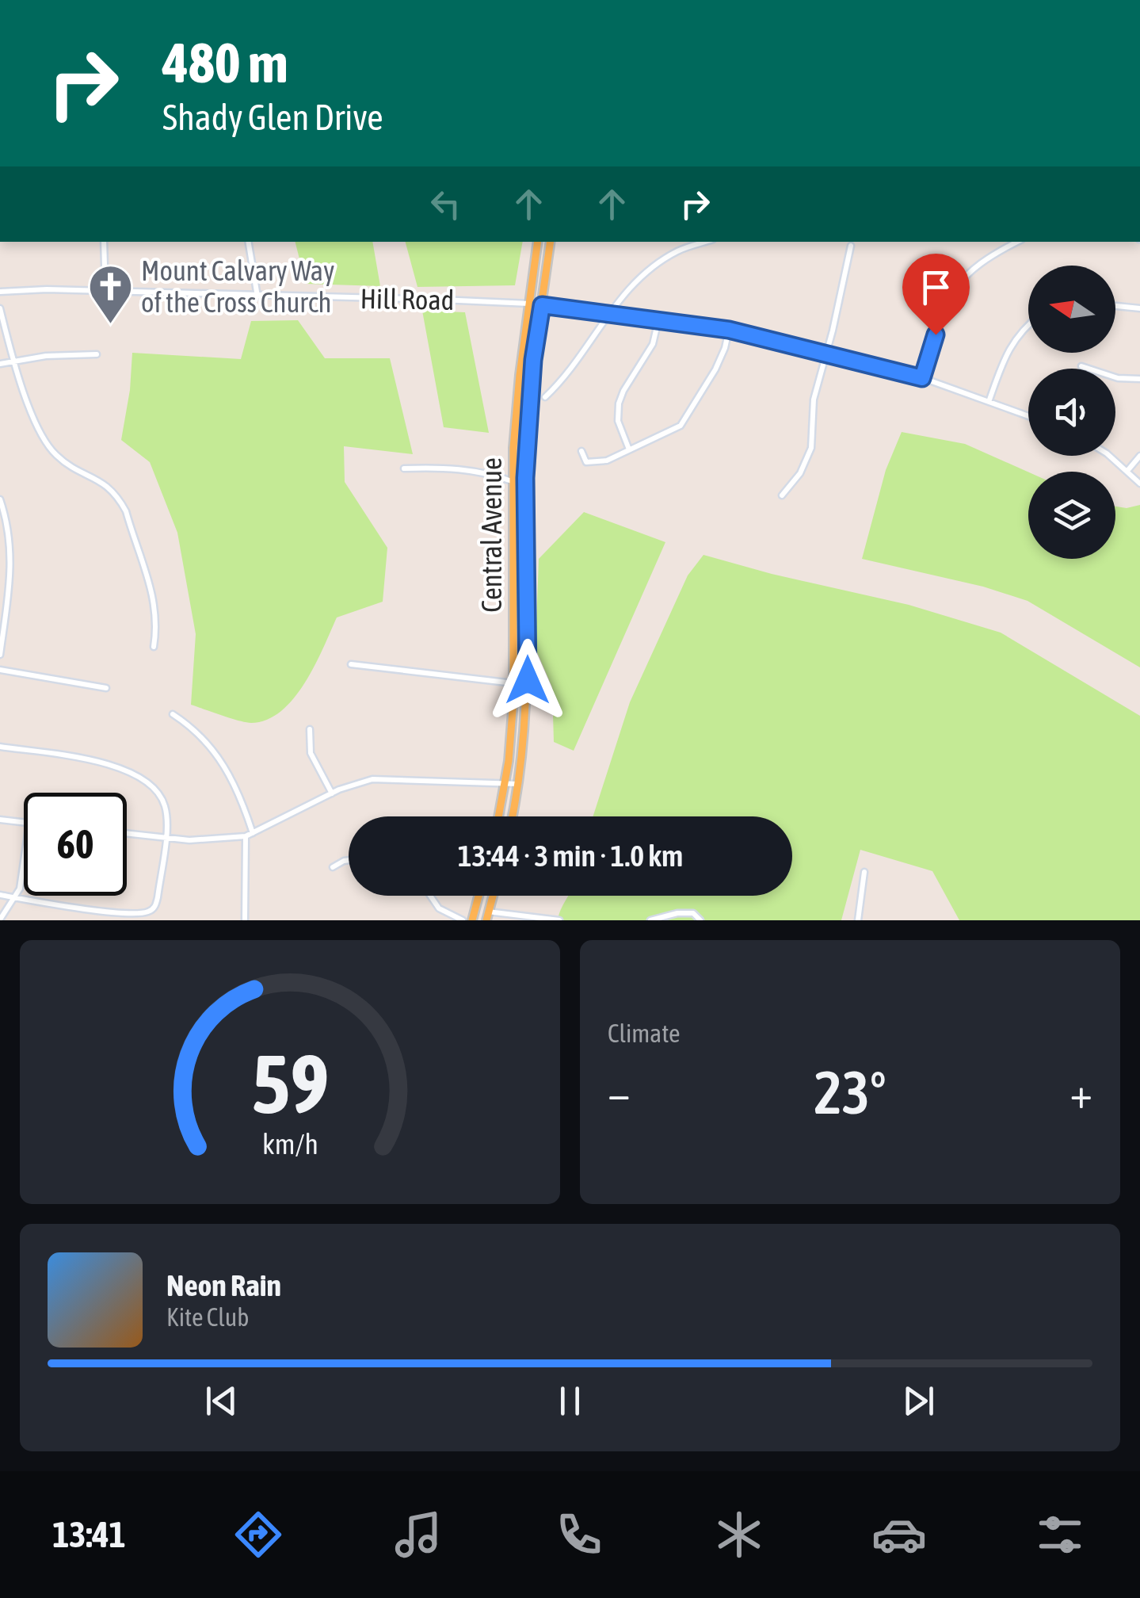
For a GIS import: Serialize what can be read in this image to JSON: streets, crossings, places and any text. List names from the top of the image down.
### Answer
{
  "streets": {
    "main road": ["Central Avenue"],
    "street": ["Hill Road"]
  },
  "crossings": [
    ["Hill Road", "Central Avenue"]
  ],
  "places": {
    "church": ["Mount Calvary Way of the Cross Church"]
  },
  "north": "left",
  "page": {
    "turn": ["480 m", "Shady Glen Drive"],
    "limit": "60",
    "trip": "13:44 · 3 min · 1.0 km",
    "tile": "Climate",
    "heat": ["−", "23°", "+"],
    "song": ["Neon Rain", "Kite Club"],
    "tabs": "13:41",
    "gauge": ["59", "km/h"]
  }
}
